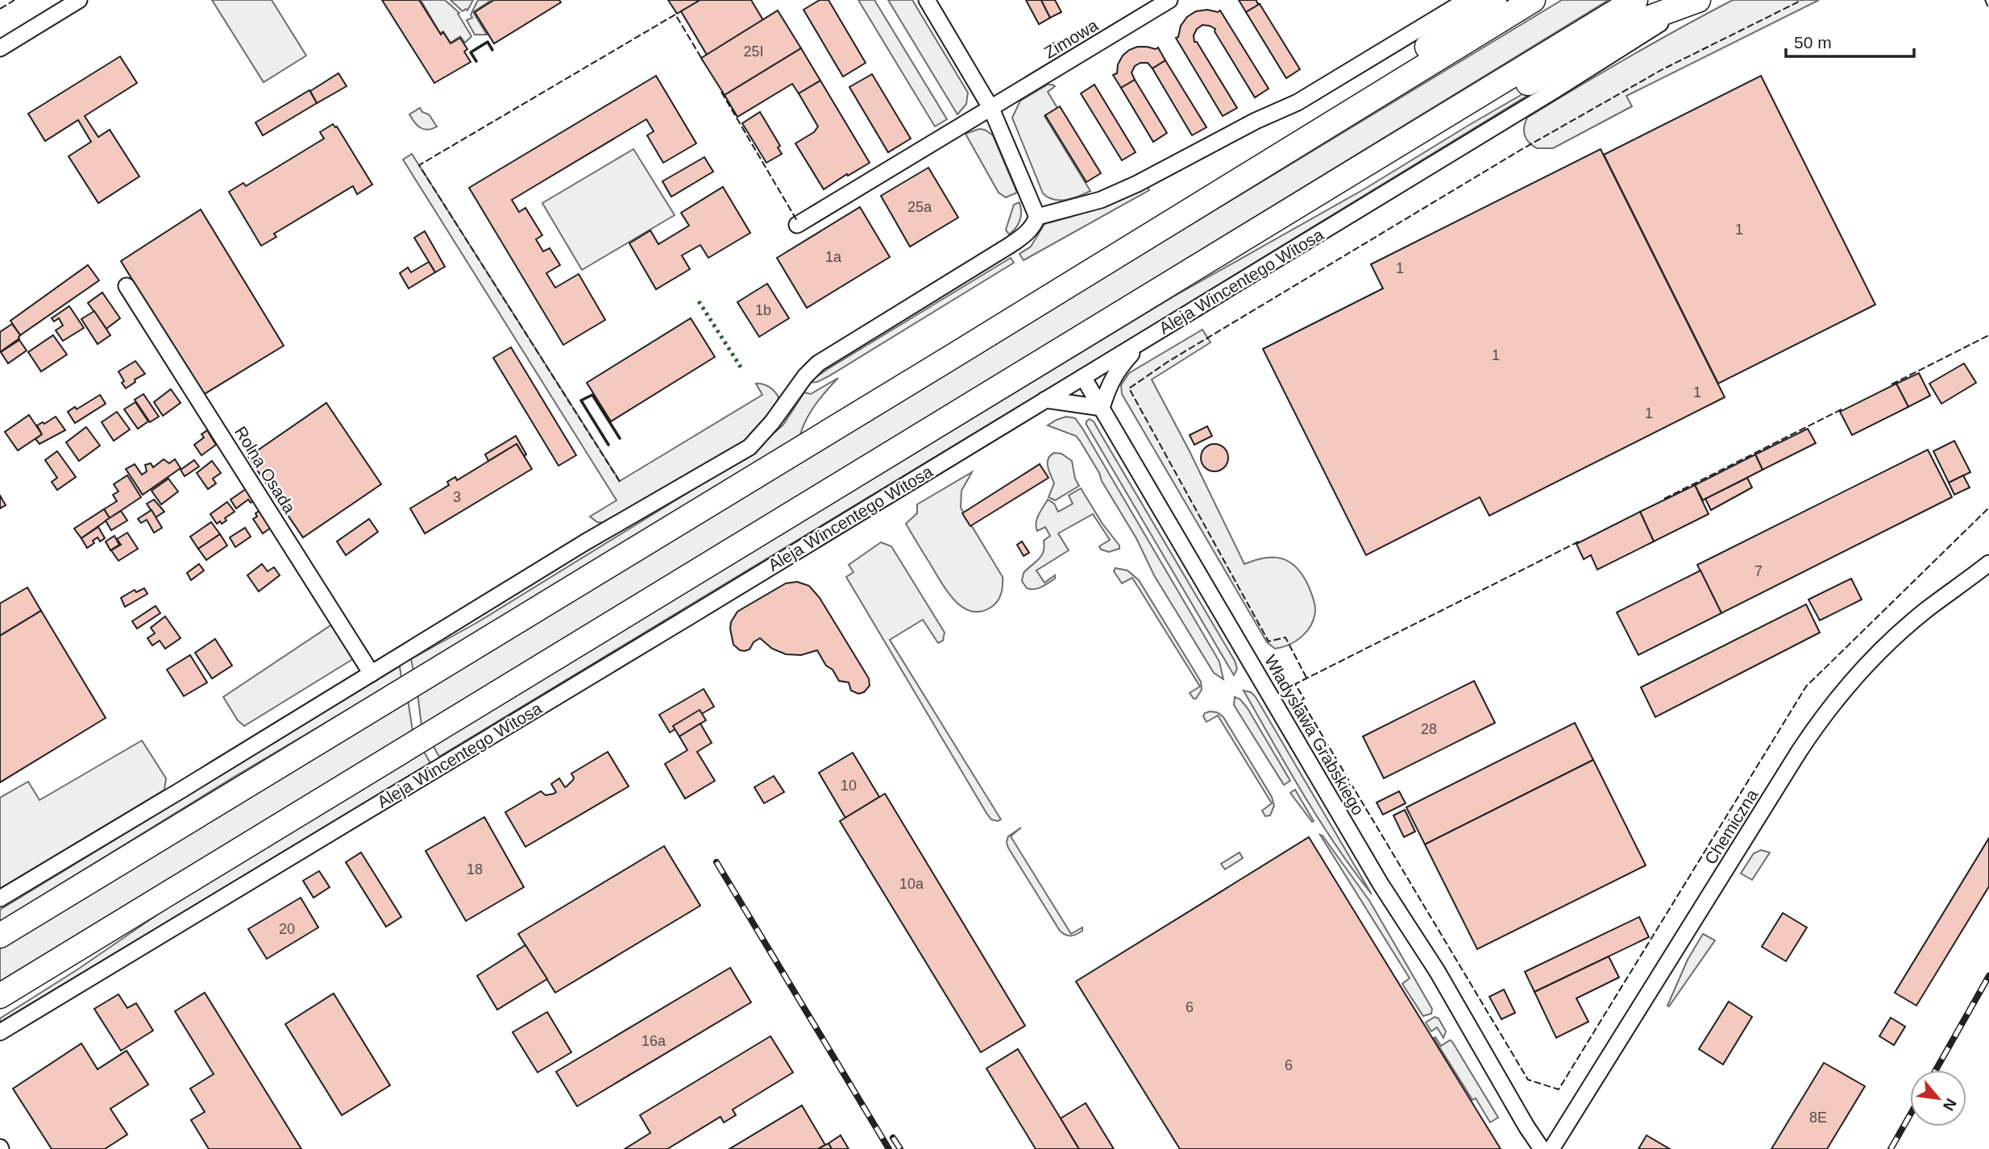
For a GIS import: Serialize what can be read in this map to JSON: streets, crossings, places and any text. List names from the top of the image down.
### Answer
{
  "streets": {
    "main road": ["Aleja Wincentego Witosa"],
    "street": [
      "Zimowa",
      "Rolna Osada",
      "Władysława Grabskiego",
      "Chemiczna"
    ]
  },
  "crossings": [
    ["Aleja Wincentego Witosa", "Władysława Grabskiego"]
  ],
  "house_numbers": [
    "25I",
    "25a",
    "1",
    "1a",
    "1",
    "1b",
    "1",
    "1",
    "1",
    "3",
    "7",
    "28",
    "10",
    "18",
    "10a",
    "20",
    "6",
    "16a",
    "6",
    "8E"
  ],
  "scale_bar": "50 m",
  "north": "bottom right"
}
